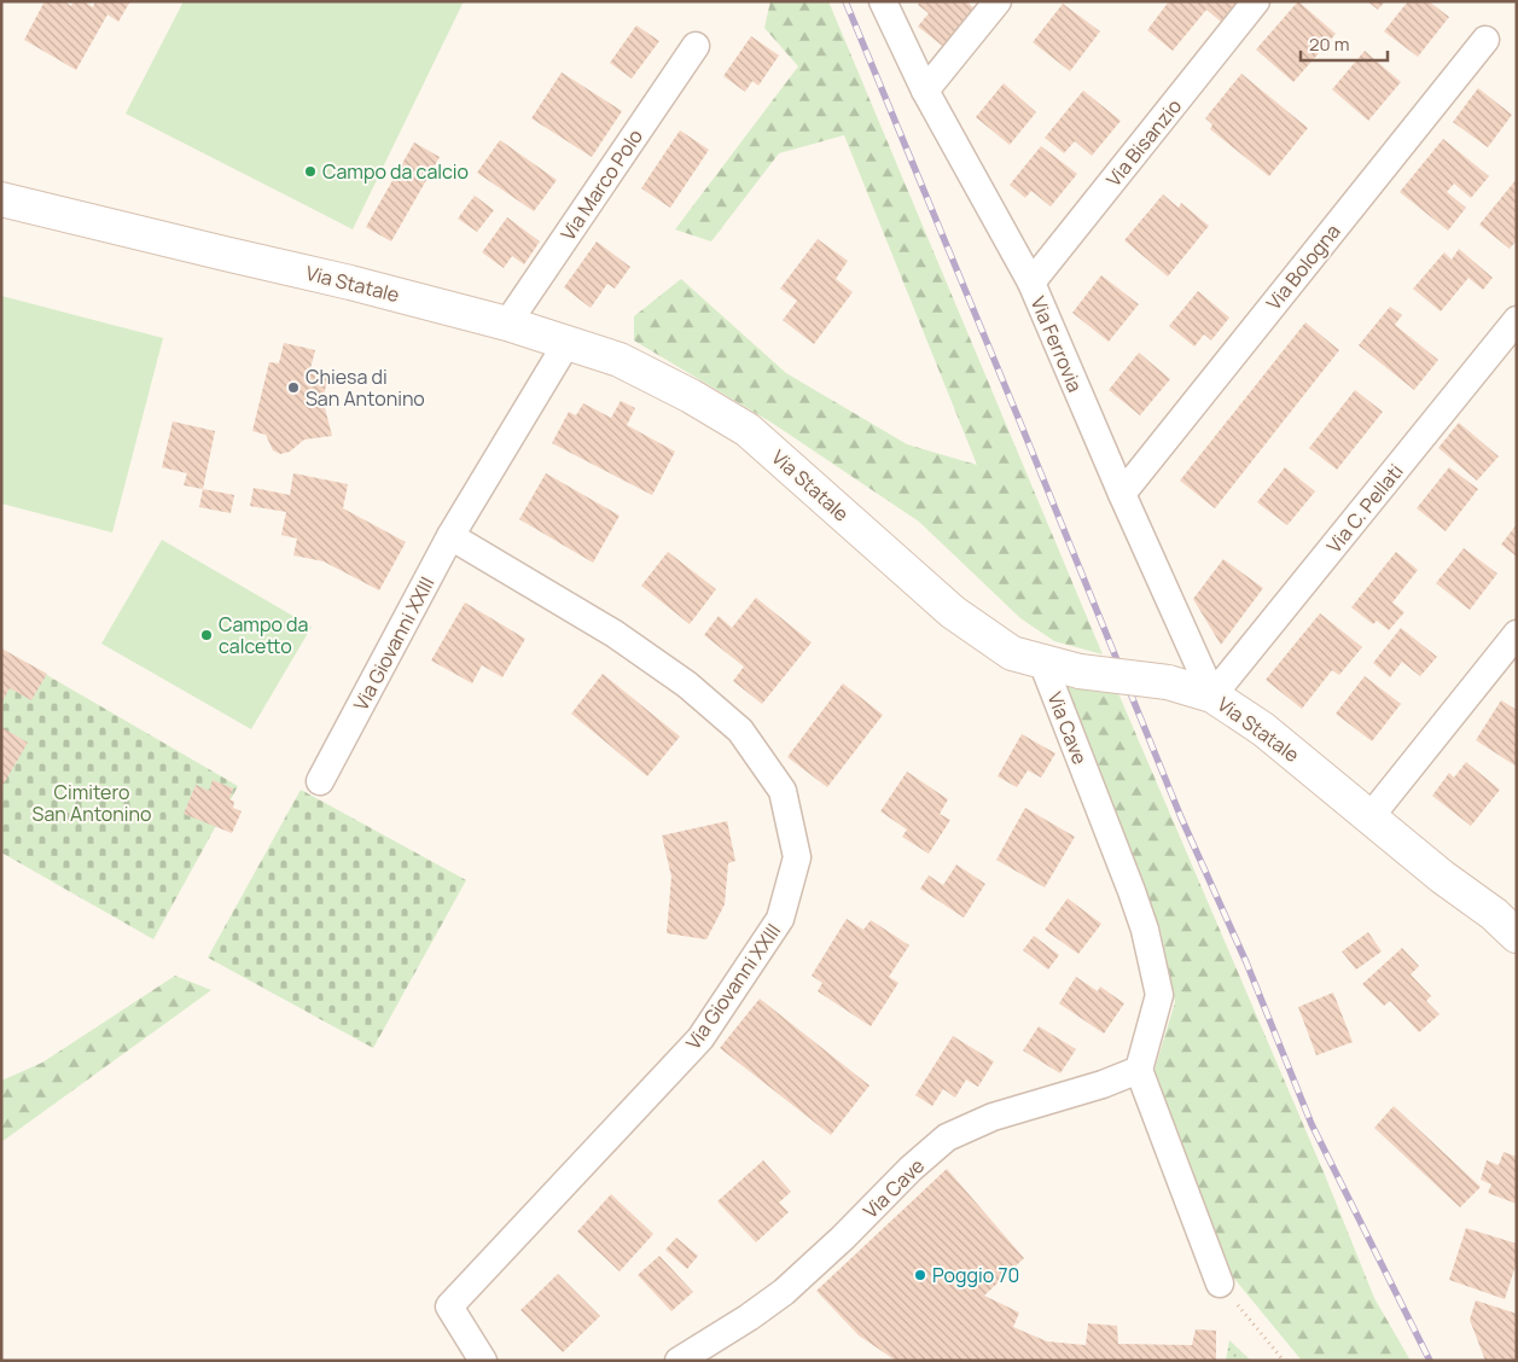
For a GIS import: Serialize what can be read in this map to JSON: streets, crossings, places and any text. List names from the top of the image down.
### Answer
{
  "streets": {
    "street": [
      "Via Bisanzio",
      "Via Marco Polo",
      "Via Bologna",
      "Via Statale",
      "Via Ferrovia",
      "Via C. Pellati",
      "Via Giovanni XXIII",
      "Via Cave"
    ]
  },
  "crossings": [
    ["Via Bisanzio", "Via Ferrovia"],
    ["Via Marco Polo", "Via Statale"],
    ["Via Bologna", "Via Ferrovia"],
    ["Via Statale", "Via Ferrovia"],
    ["Via Statale", "Via C. Pellati"],
    ["Via Statale", "Via Giovanni XXIII"],
    ["Via Statale", "Via Cave"],
    ["Via Ferrovia", "Via C. Pellati"]
  ],
  "parks": ["Cimitero San Antonino"],
  "places": [
    "Campo da calcio",
    "Chiesa di San Antonino",
    "Campo da calcetto",
    "Poggio 70"
  ],
  "scale_bar": "20 m"
}
